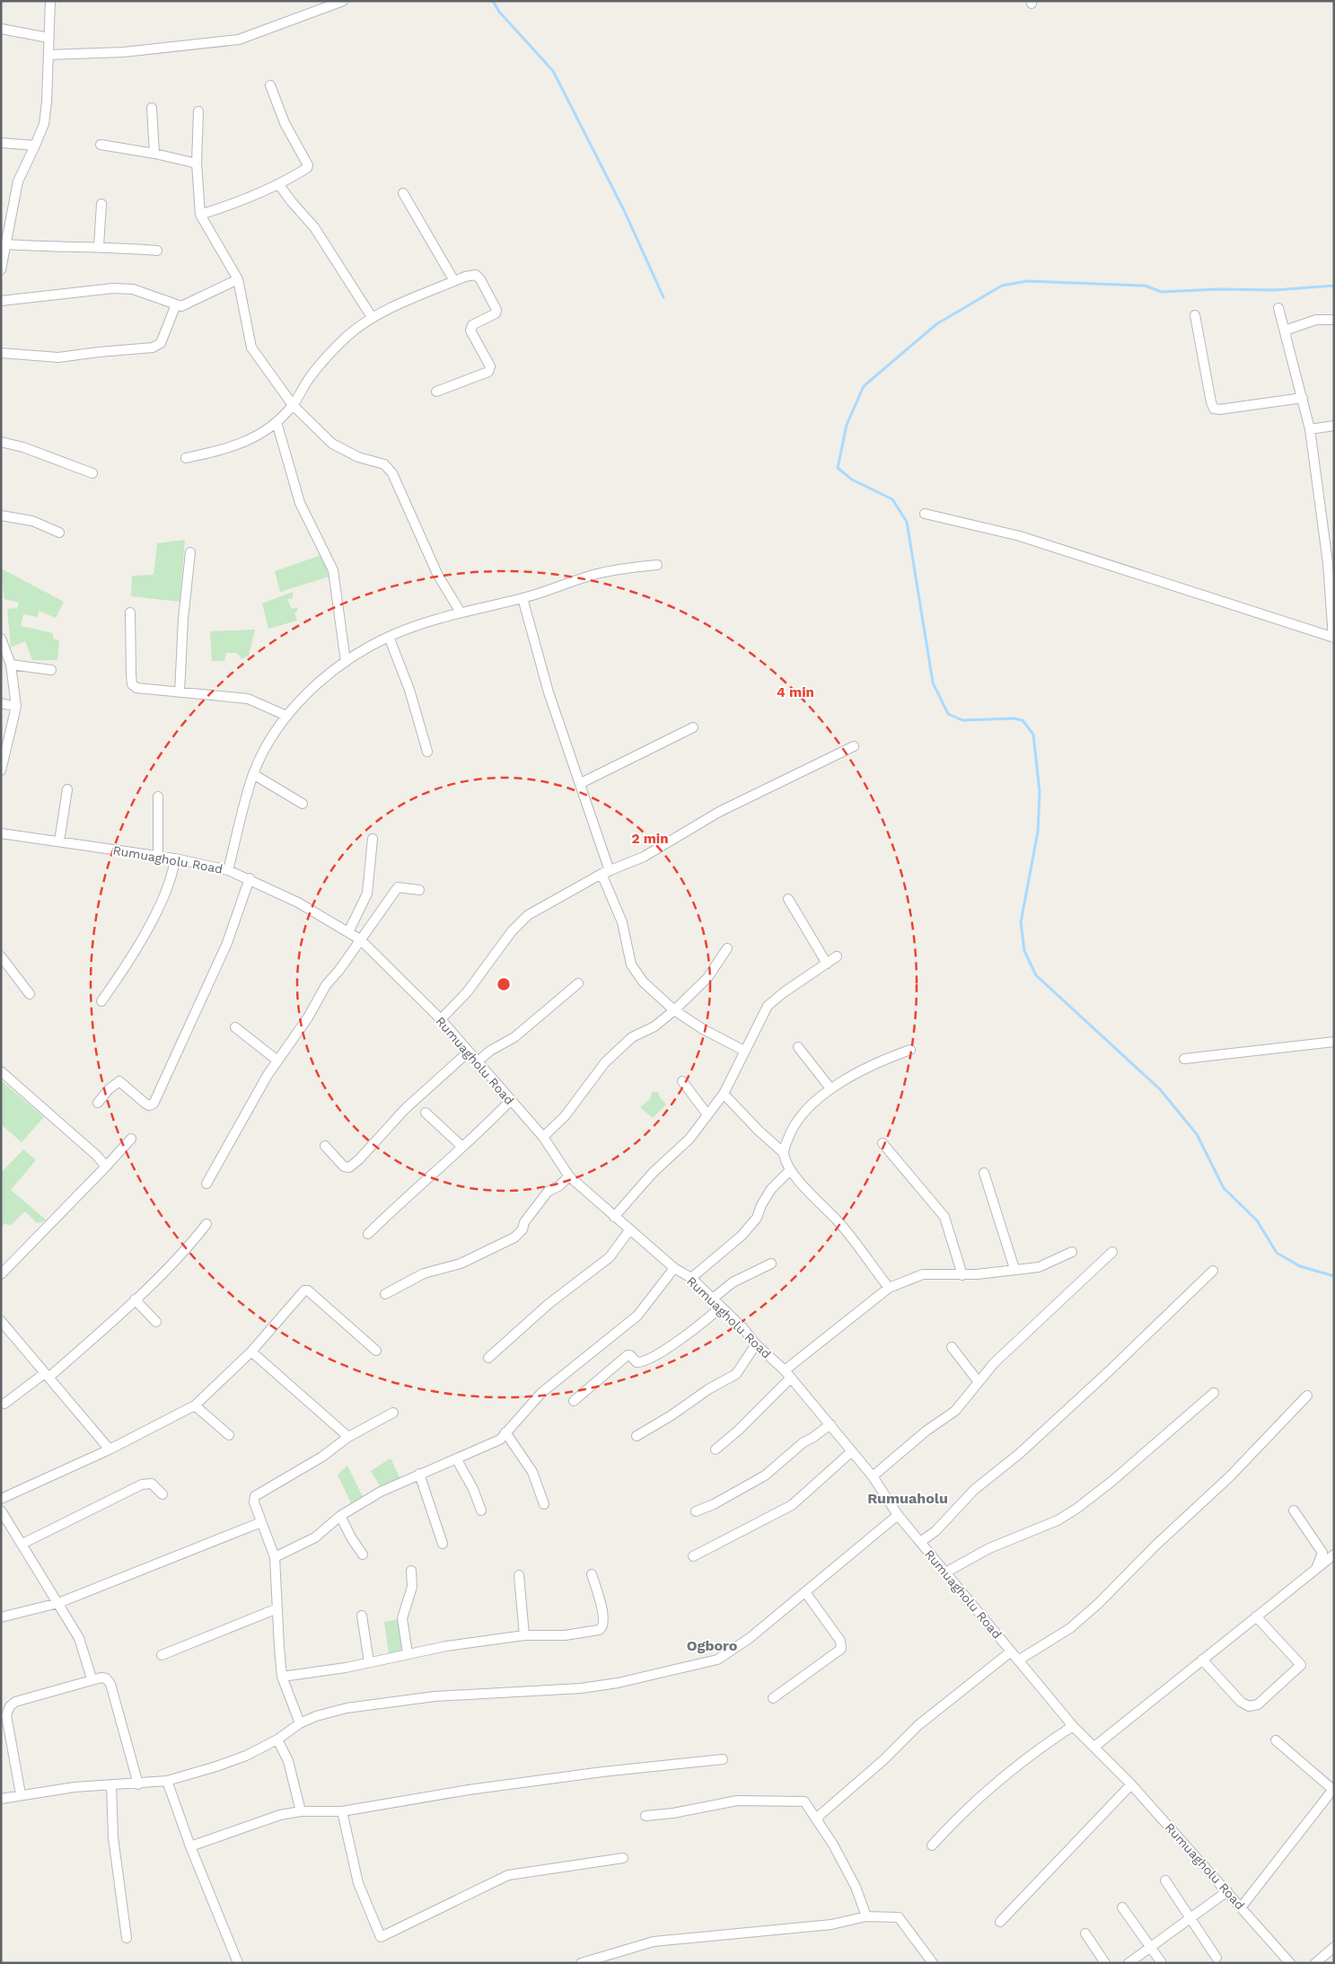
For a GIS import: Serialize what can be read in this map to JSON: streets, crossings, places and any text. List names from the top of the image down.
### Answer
{
  "streets": {
    "street": ["Rumuagholu Road"]
  },
  "districts": ["Rumuaholu", "Ogboro"],
  "rings": ["4 min", "2 min"]
}
